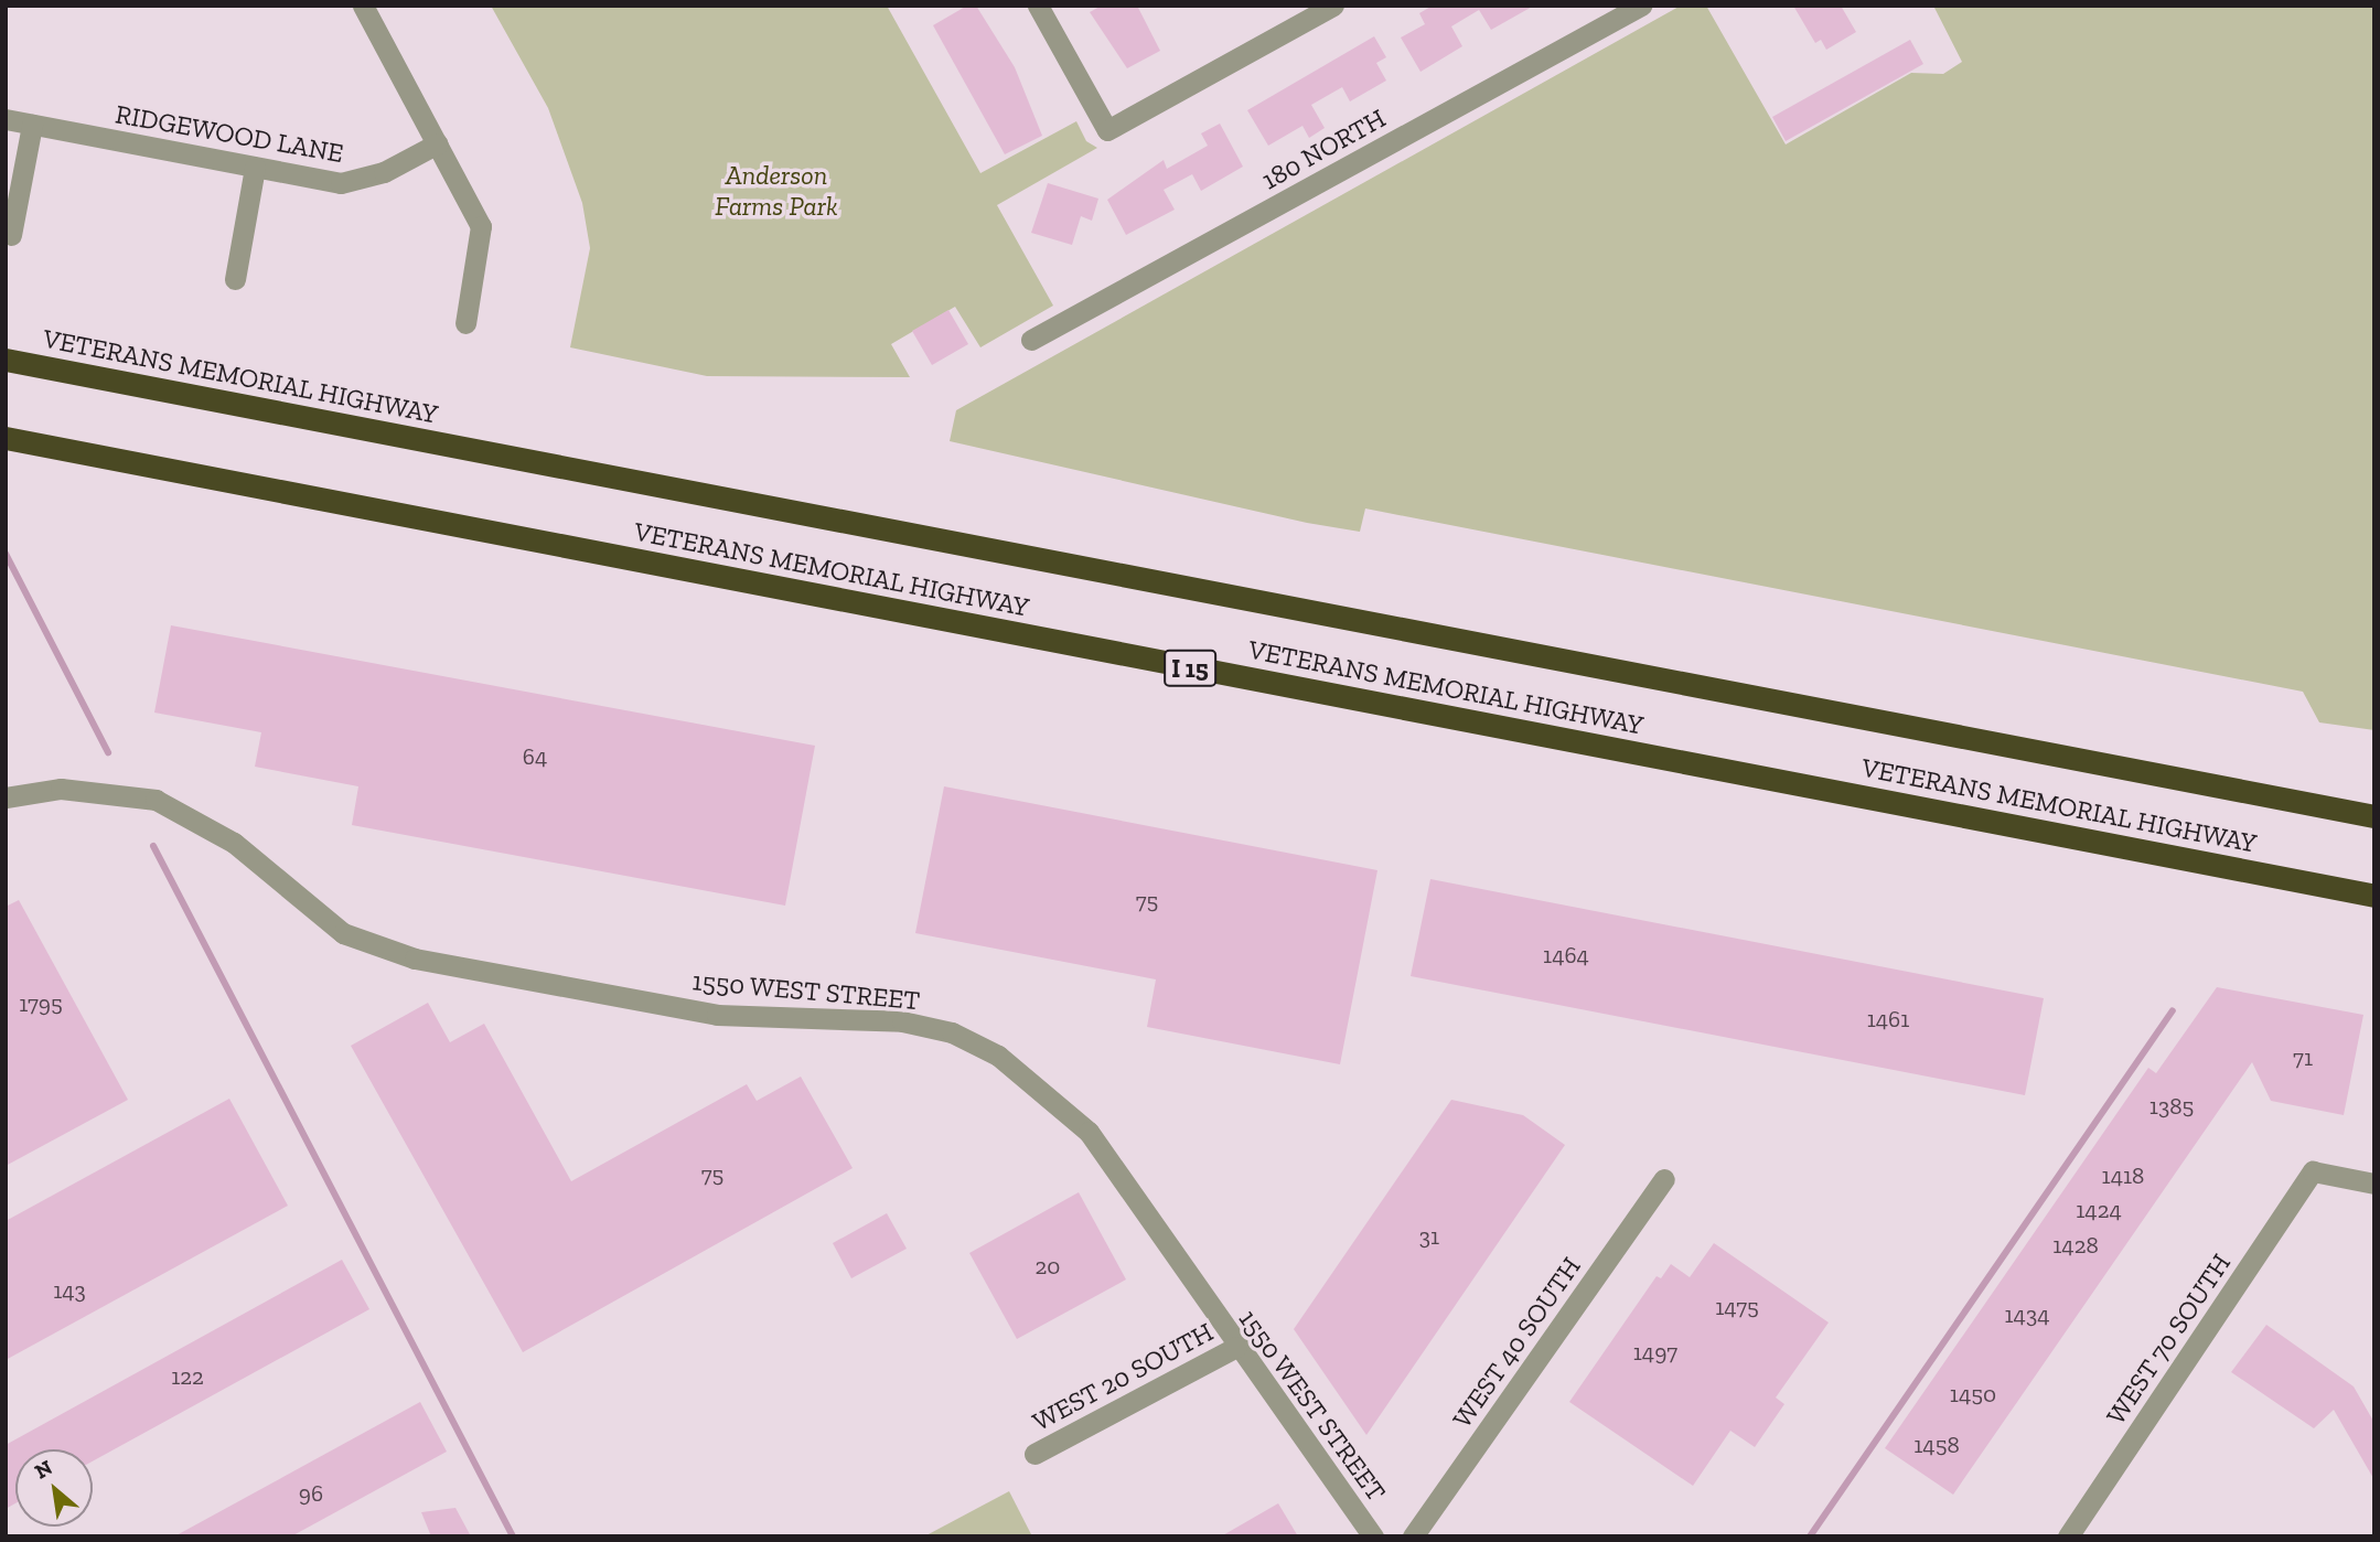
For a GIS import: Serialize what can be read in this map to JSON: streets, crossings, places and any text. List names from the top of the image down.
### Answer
{
  "streets": {
    "highway": ["VETERANS MEMORIAL HIGHWAY", "I 15"],
    "street": [
      "RIDGEWOOD LANE",
      "180 NORTH",
      "1550 WEST STREET",
      "WEST 70 SOUTH",
      "WEST 40 SOUTH",
      "WEST 20 SOUTH"
    ]
  },
  "crossings": [
    ["1550 WEST STREET", "WEST 20 SOUTH"]
  ],
  "parks": ["Anderson Farms Park"],
  "house_numbers": [
    "64",
    "75",
    "1464",
    "1795",
    "1461",
    "71",
    "1385",
    "75",
    "1418",
    "1424",
    "31",
    "1428",
    "20",
    "143",
    "1475",
    "1434",
    "1497",
    "122",
    "1450",
    "1458",
    "96"
  ],
  "north": "top left"
}
